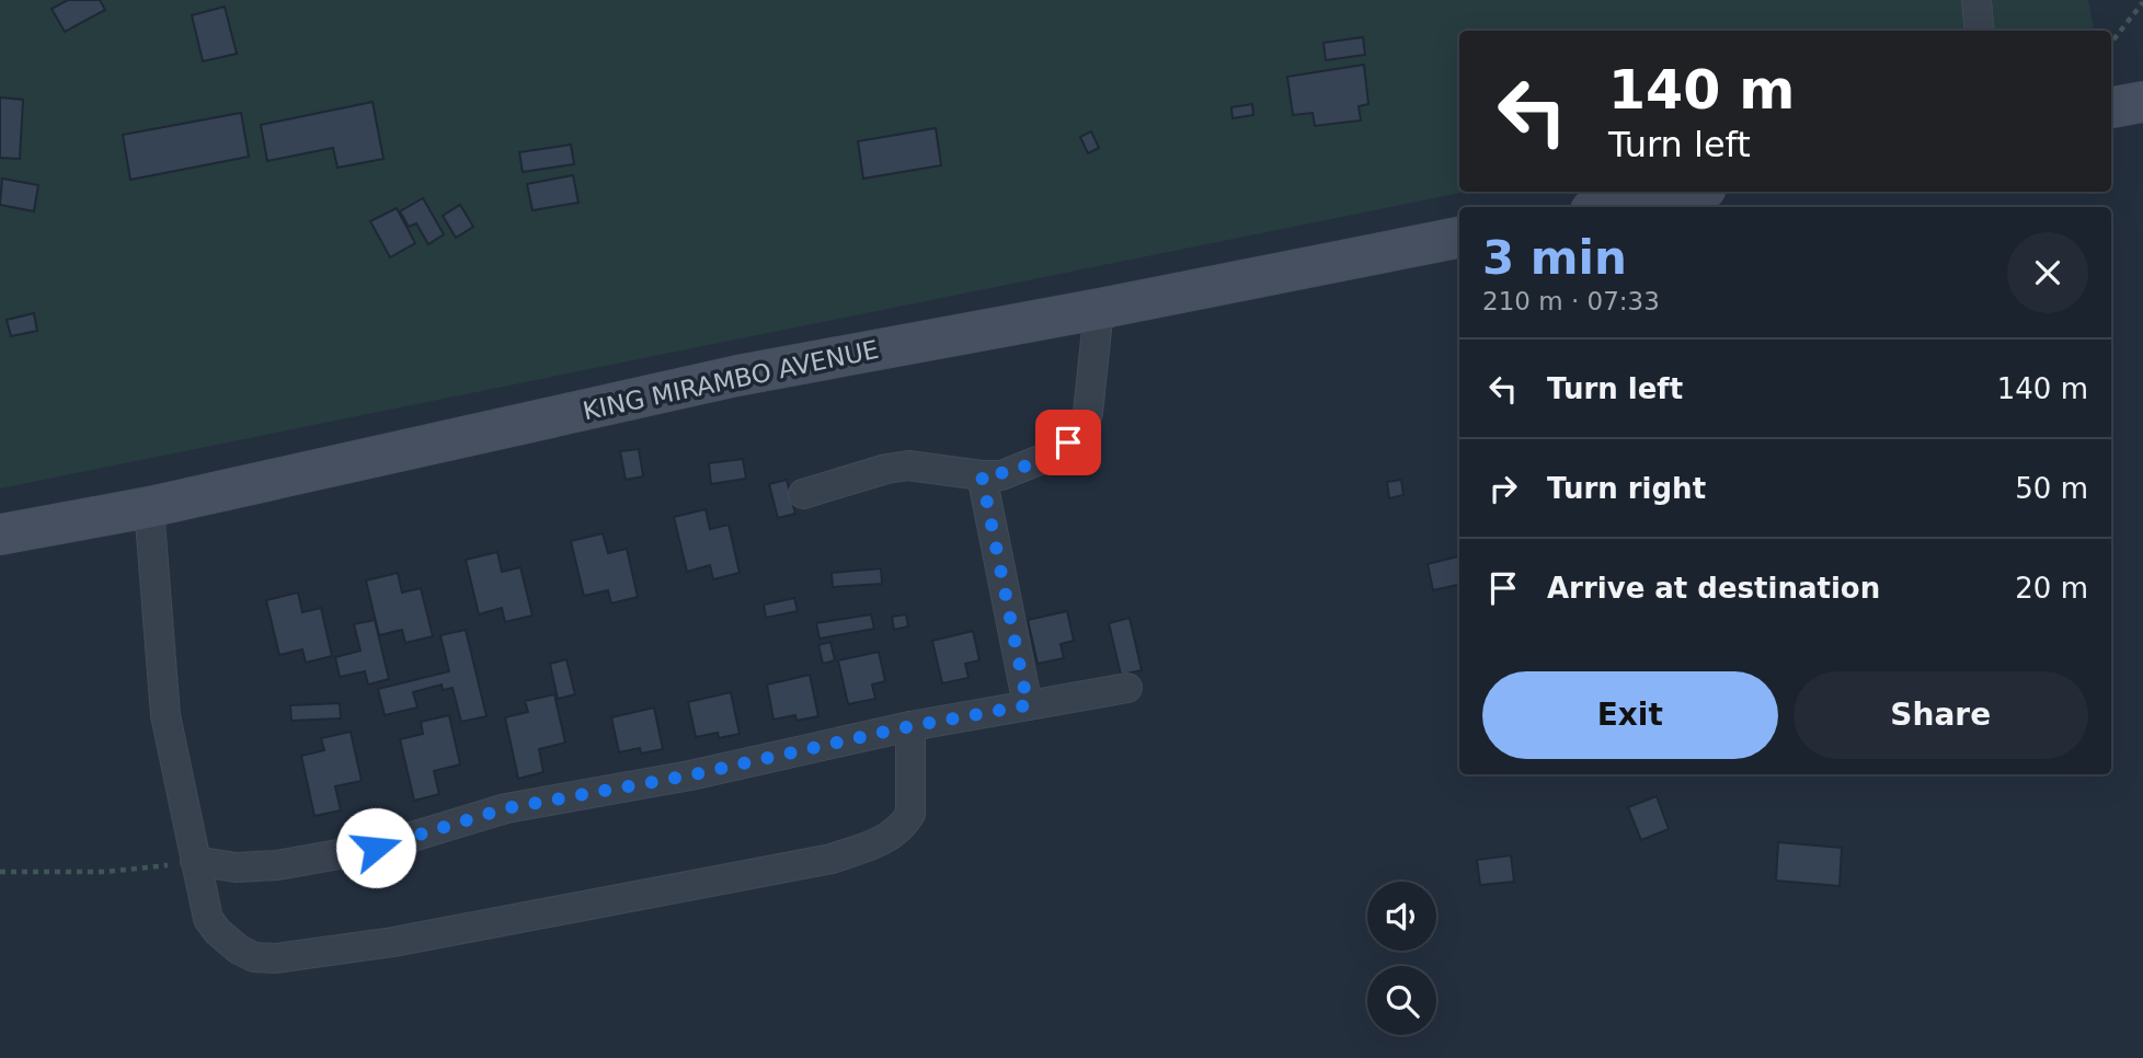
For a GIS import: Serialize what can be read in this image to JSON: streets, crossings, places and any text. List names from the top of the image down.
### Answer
{
  "streets": {
    "main road": ["KING MIRAMBO AVENUE"]
  },
  "page": {
    "turn": ["140 m", "Turn left"],
    "heading": ["3 min", "210 m · 07:33"],
    "list": [
      {
        "name": "Turn left",
        "value": "140 m"
      },
      {
        "name": "Turn right",
        "value": "50 m"
      },
      {
        "name": "Arrive at destination",
        "value": "20 m"
      }
    ],
    "buttons": ["Exit", "Share"]
  }
}
